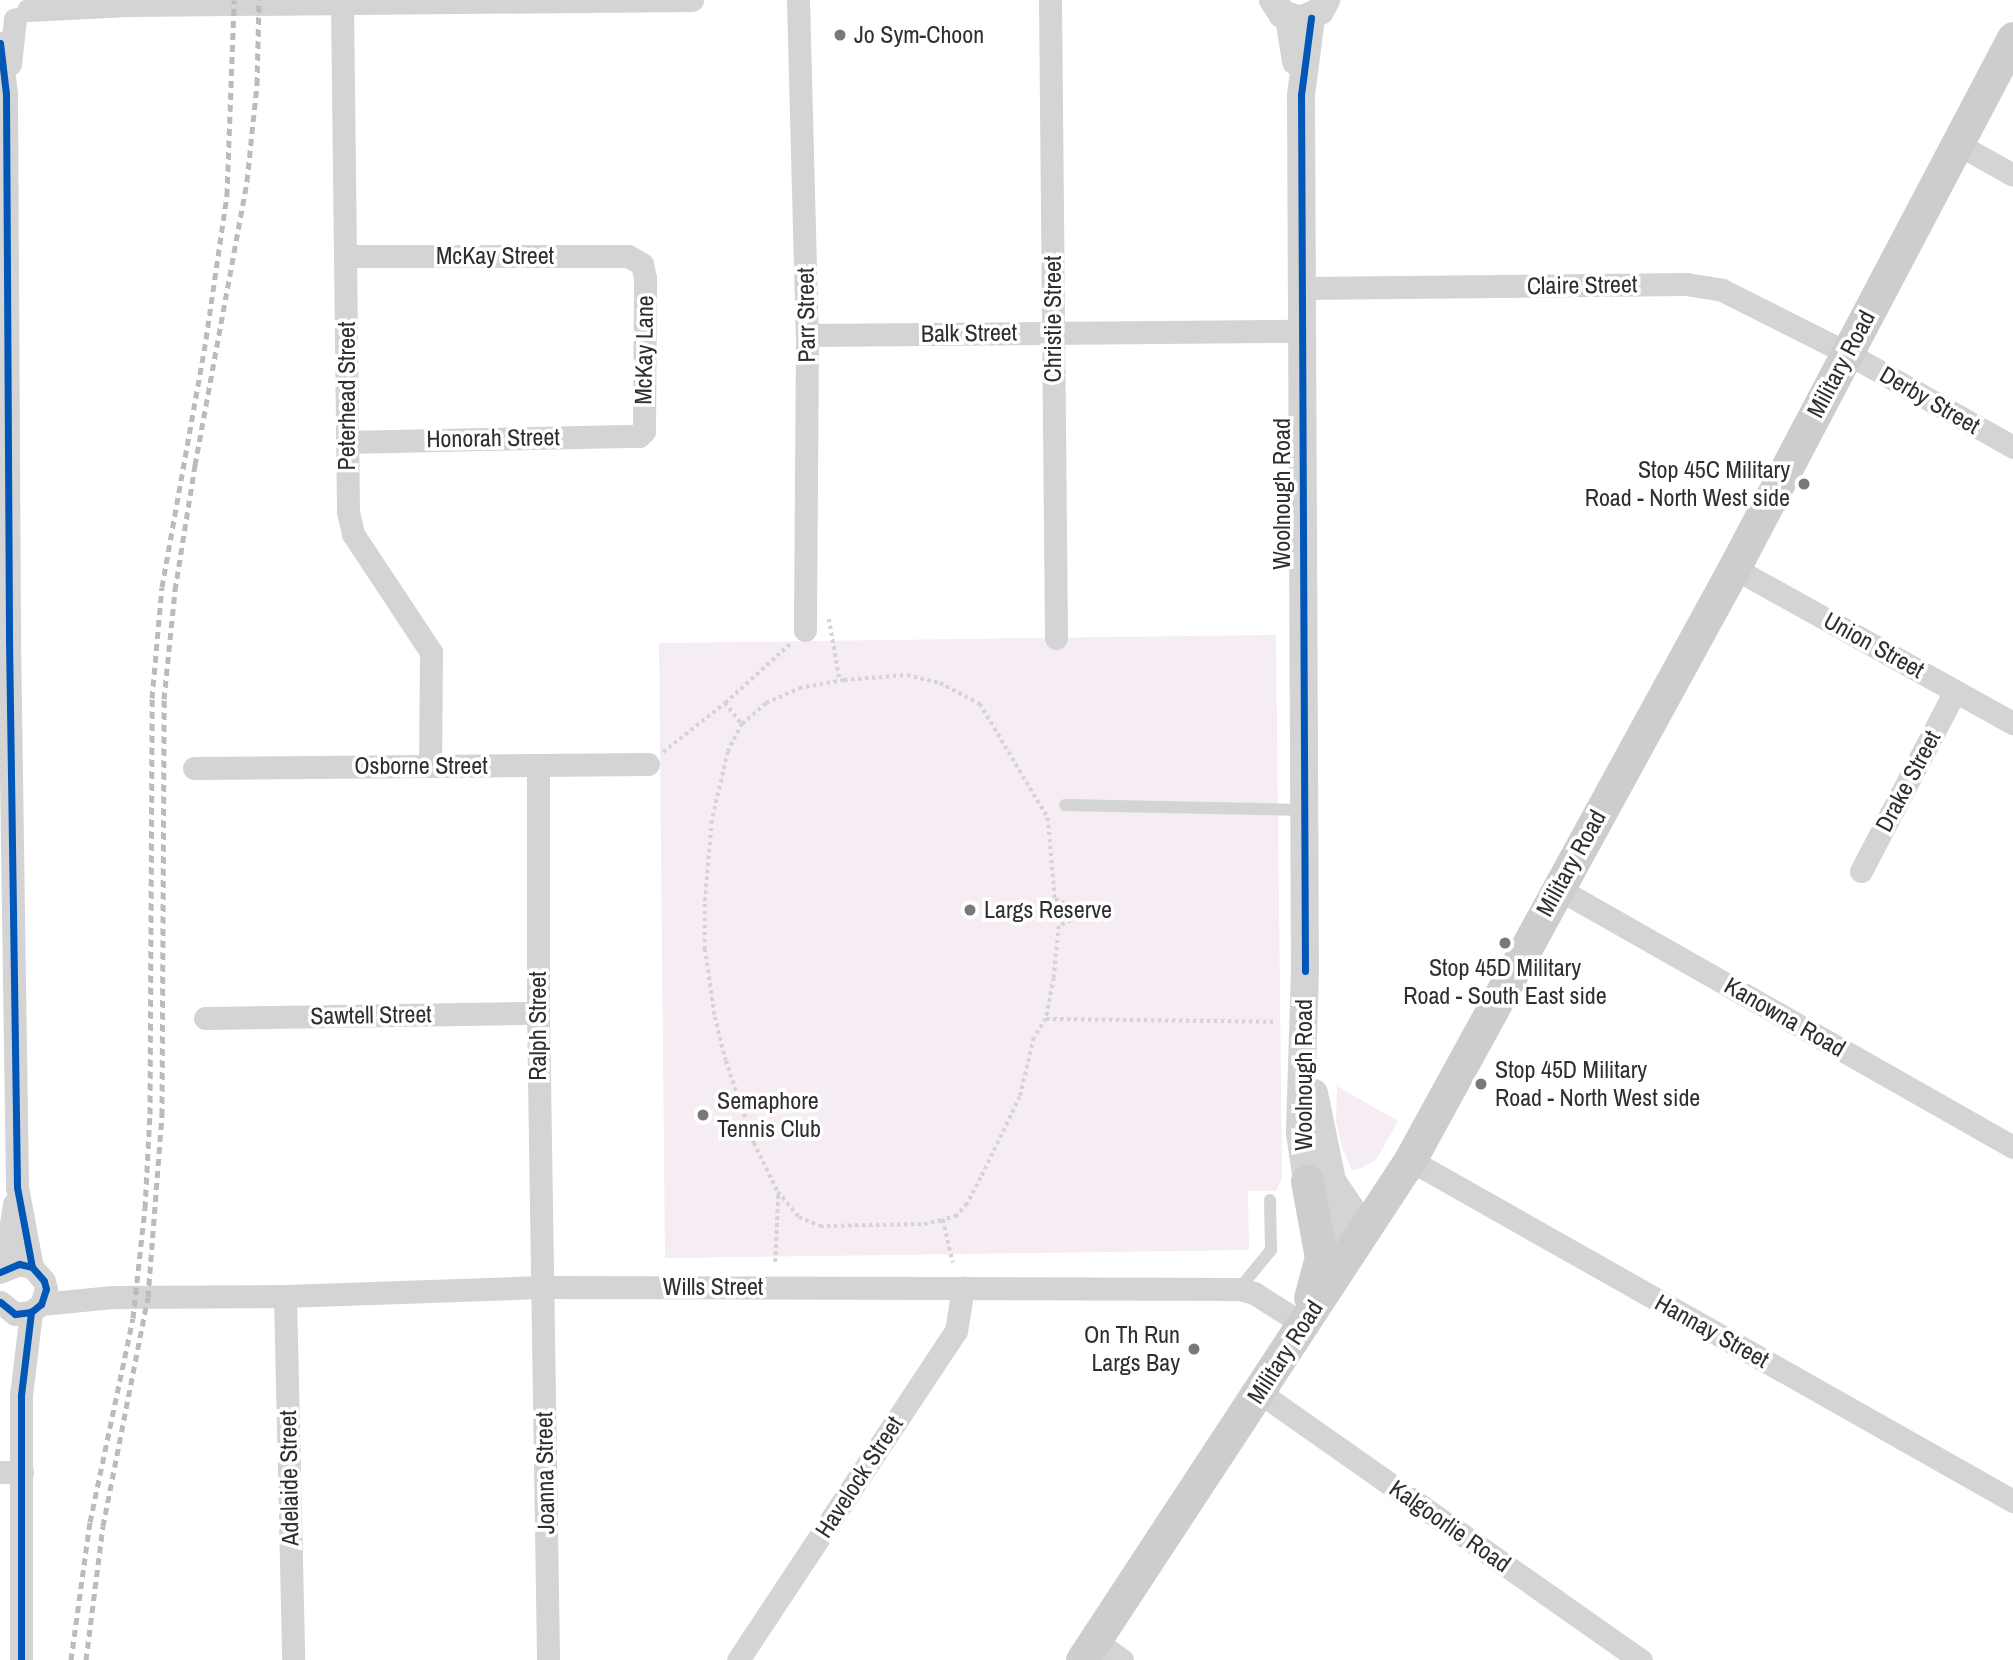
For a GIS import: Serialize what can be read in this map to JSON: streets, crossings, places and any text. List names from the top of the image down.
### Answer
{
  "streets": {
    "main road": ["Military Road"],
    "street": [
      "McKay Street",
      "Claire Street",
      "Parr Street",
      "Christie Street",
      "Balk Street",
      "McKay Lane",
      "Peterhead Street",
      "Derby Street",
      "Honorah Street",
      "Woolnough Road",
      "Union Street",
      "Osborne Street",
      "Drake Street",
      "Sawtell Street",
      "Kanowna Road",
      "Ralph Street",
      "Wills Street",
      "Hannay Street",
      "Joanna Street",
      "Havelock Street",
      "Adelaide Street",
      "Kalgoorlie Road"
    ]
  },
  "crossings": [
    ["McKay Street", "McKay Lane"],
    ["McKay Street", "Peterhead Street"],
    ["Claire Street", "Military Road"],
    ["Claire Street", "Derby Street"],
    ["Claire Street", "Woolnough Road"],
    ["Parr Street", "Balk Street"],
    ["Christie Street", "Balk Street"],
    ["Balk Street", "Woolnough Road"],
    ["McKay Lane", "Honorah Street"],
    ["Military Road", "Derby Street"],
    ["Military Road", "Woolnough Road"],
    ["Military Road", "Union Street"],
    ["Military Road", "Kanowna Road"],
    ["Military Road", "Wills Street"],
    ["Military Road", "Hannay Street"],
    ["Military Road", "Kalgoorlie Road"],
    ["Peterhead Street", "Honorah Street"],
    ["Peterhead Street", "Osborne Street"],
    ["Union Street", "Drake Street"],
    ["Osborne Street", "Ralph Street"],
    ["Sawtell Street", "Ralph Street"],
    ["Ralph Street", "Wills Street"],
    ["Ralph Street", "Joanna Street"],
    ["Wills Street", "Joanna Street"],
    ["Wills Street", "Havelock Street"],
    ["Wills Street", "Adelaide Street"]
  ],
  "places": [
    "Jo Sym-Choon",
    "Stop 45C Military Road - North West side",
    "Largs Reserve",
    "Stop 45D Military Road - South East side",
    "Stop 45D Military Road - North West side",
    "Semaphore Tennis Club",
    "On Th Run Largs Bay"
  ]
}
